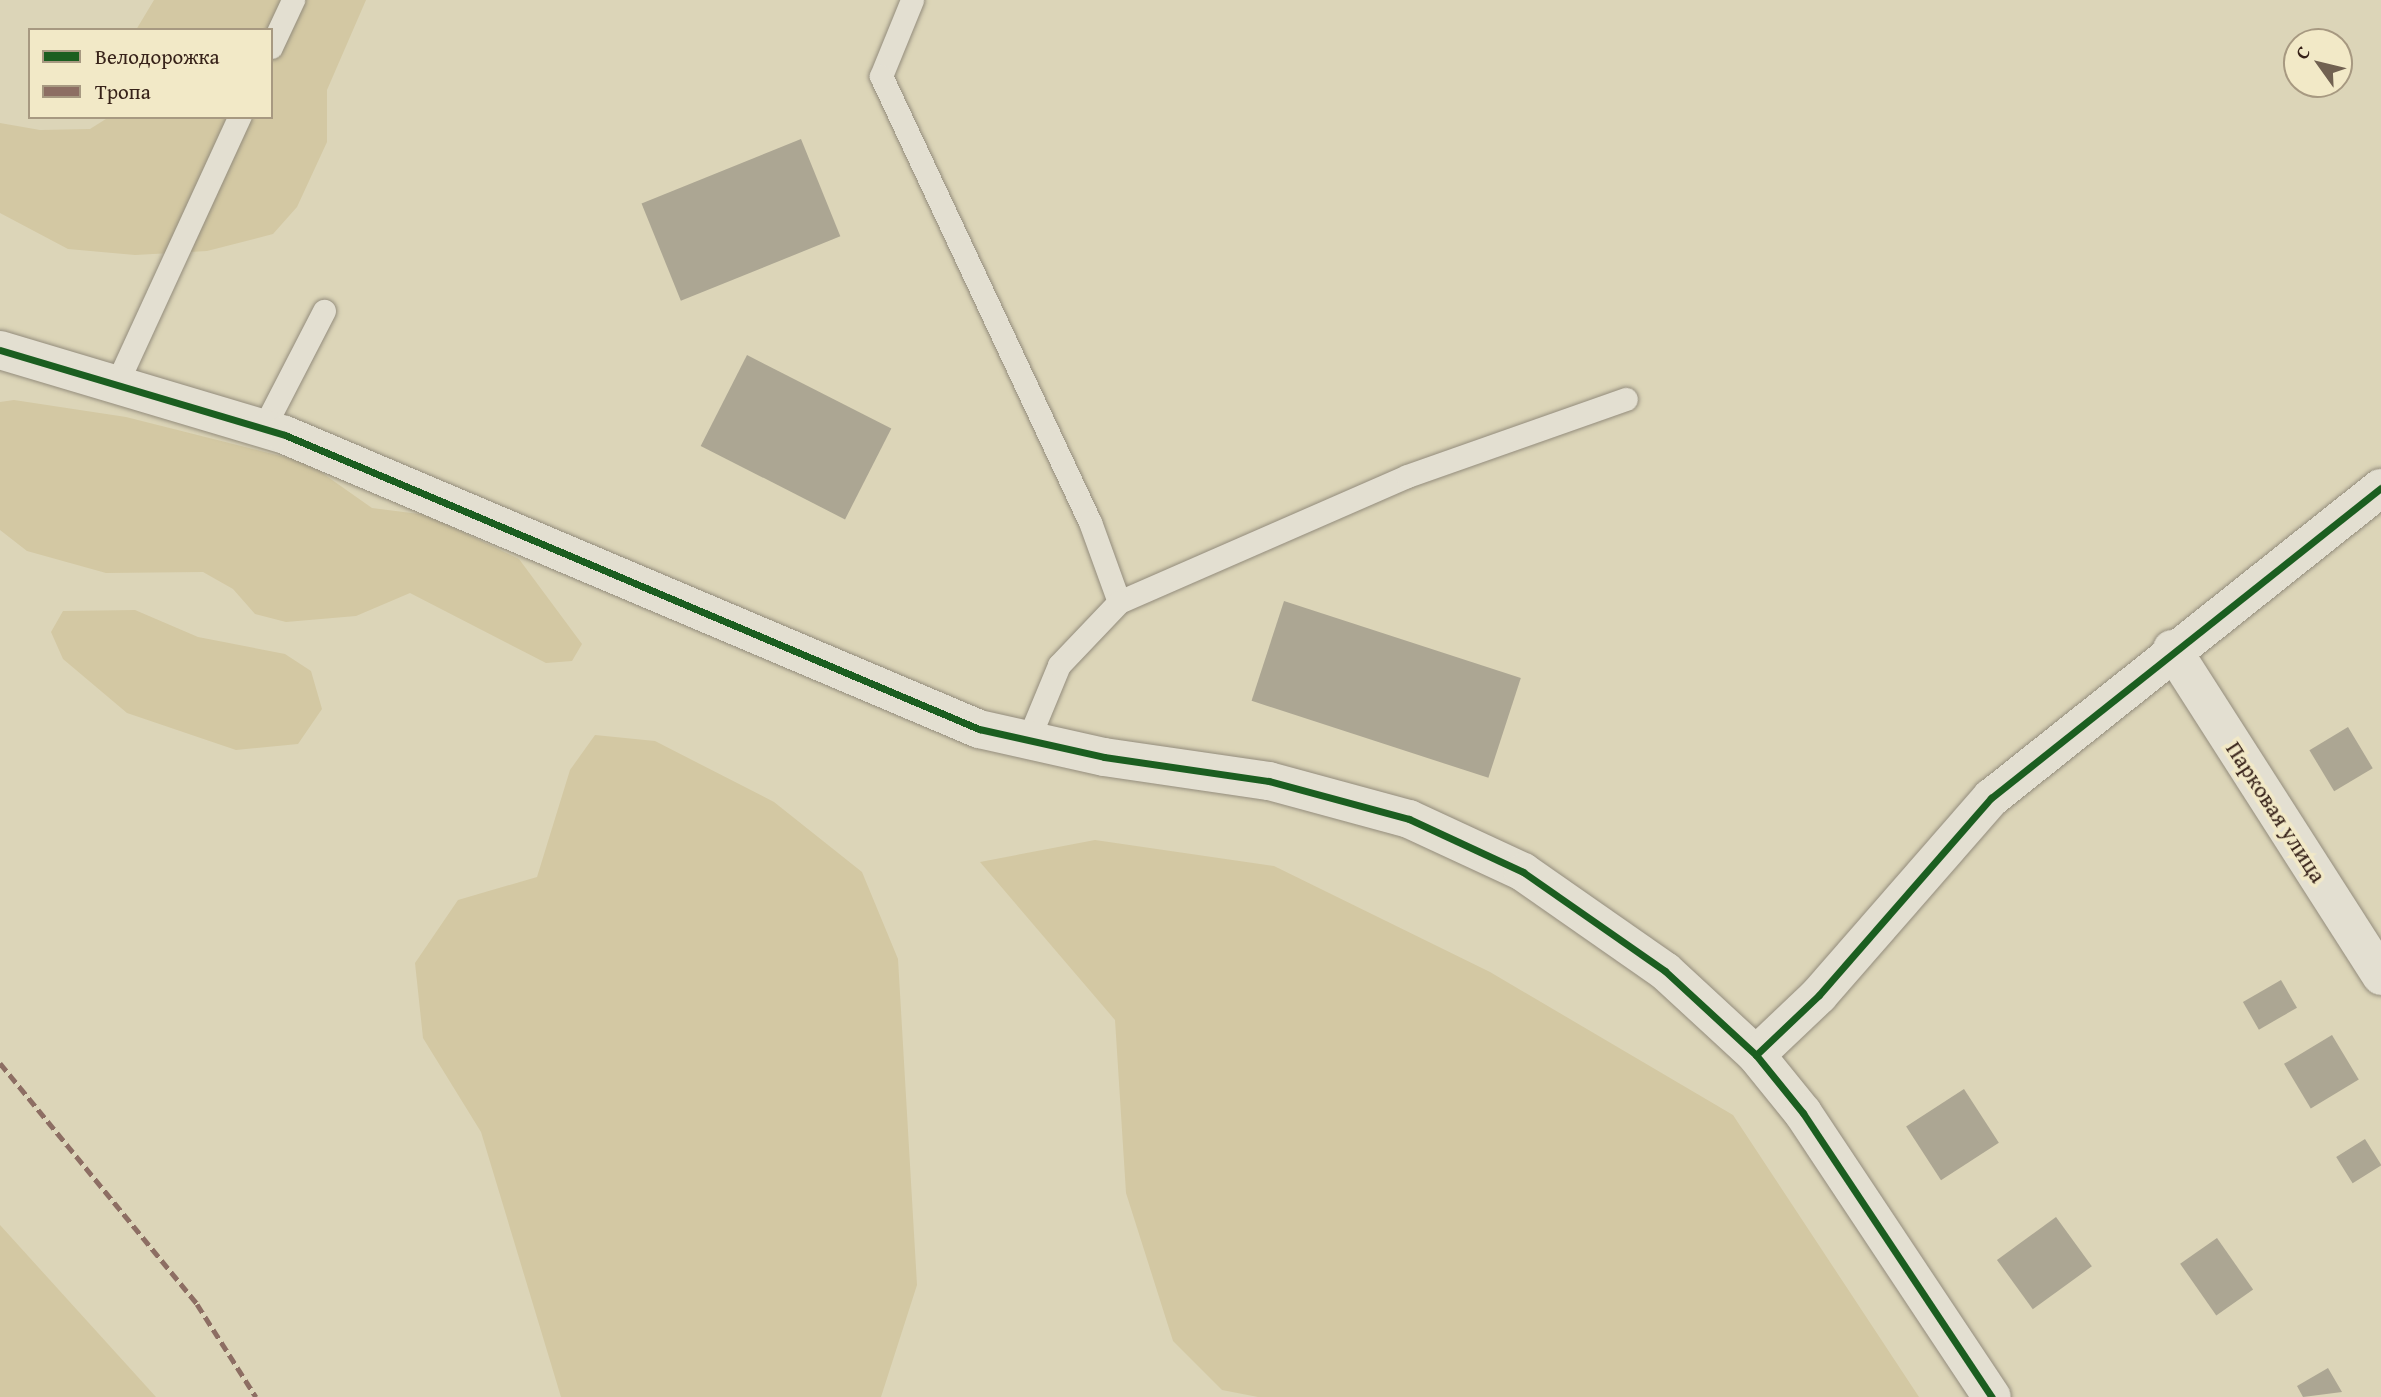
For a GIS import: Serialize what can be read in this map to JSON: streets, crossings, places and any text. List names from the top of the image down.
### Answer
{
  "streets": {
    "street": ["Парковая улица"]
  },
  "legend": ["Велодорожка", "Тропа"],
  "north": "top left"
}
